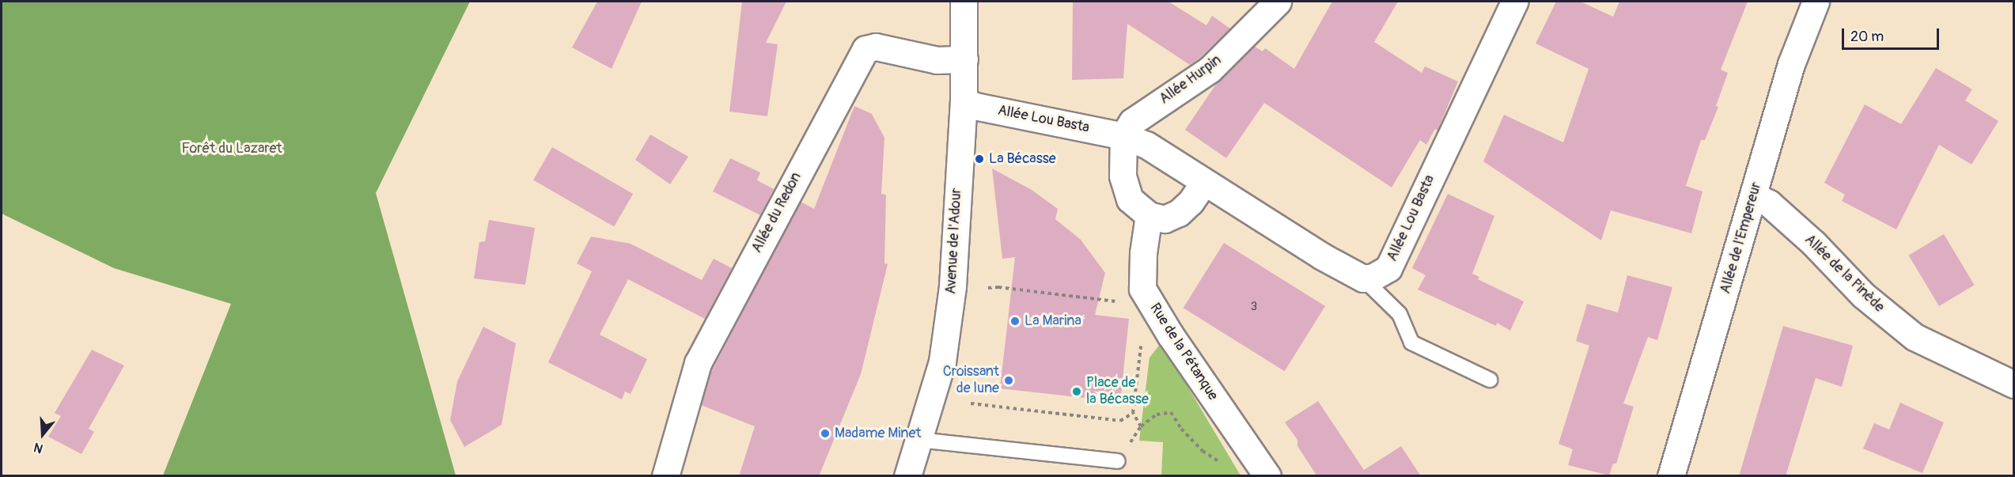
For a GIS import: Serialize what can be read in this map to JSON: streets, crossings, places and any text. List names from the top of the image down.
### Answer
{
  "streets": {
    "street": [
      "Allée Hurpin",
      "Allée Lou Basta",
      "Allée du Redon",
      "Allée de l'Empereur",
      "Avenue de l'Adour",
      "Allée de la Pinède",
      "Rue de la Pétanque"
    ]
  },
  "crossings": [
    ["Allée Hurpin", "Allée Lou Basta"],
    ["Allée Lou Basta", "Avenue de l'Adour"],
    ["Allée du Redon", "Avenue de l'Adour"],
    ["Allée de l'Empereur", "Allée de la Pinède"]
  ],
  "parks": ["Forêt du Lazaret"],
  "places": [
    "La Bécasse",
    "La Marina",
    "Croissant de lune",
    "Place de la Bécasse",
    "Madame Minet"
  ],
  "house_numbers": ["3"],
  "scale_bar": "20 m",
  "north": "bottom"
}
